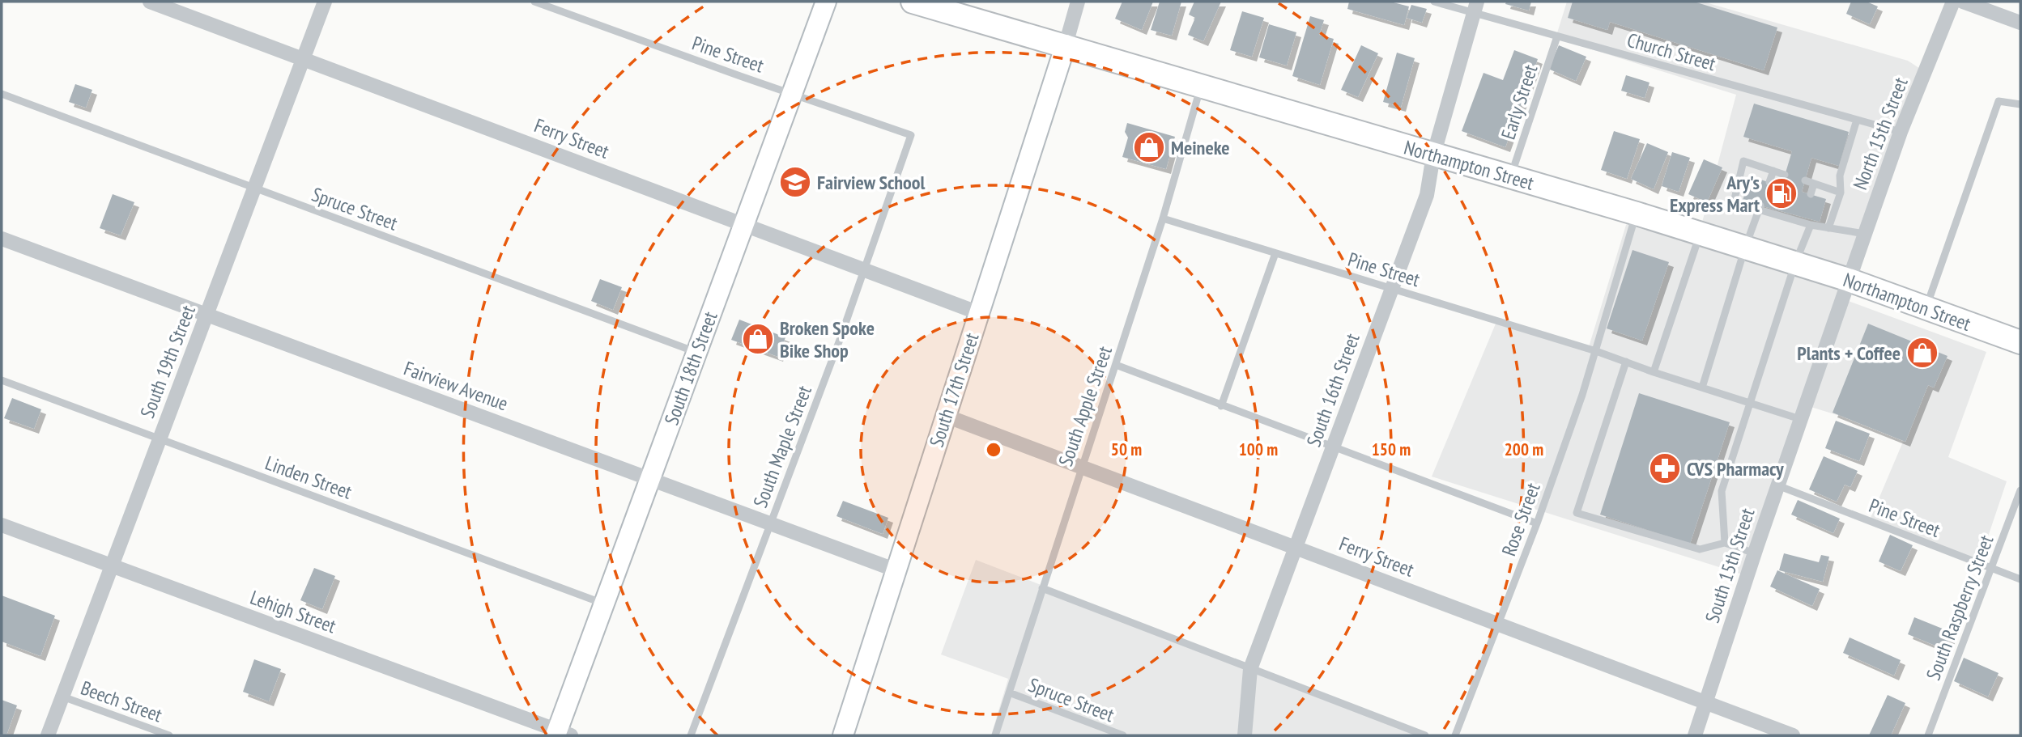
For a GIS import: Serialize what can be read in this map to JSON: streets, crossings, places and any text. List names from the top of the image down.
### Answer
{
  "streets": {
    "main road": ["Northampton Street"],
    "street": [
      "North 15th Street",
      "Ferry Street",
      "South 19th Street",
      "South 18th Street",
      "Fairview Avenue",
      "South 17th Street",
      "South 16th Street",
      "South 15th Street",
      "Lehigh Street"
    ],
    "lane": [
      "Church Street",
      "Pine Street",
      "Early Street",
      "Spruce Street",
      "South Apple Street",
      "South Maple Street",
      "Linden Street",
      "Rose Street",
      "South Raspberry Street",
      "Beech Street"
    ]
  },
  "crossings": [
    ["Church Street", "Early Street"],
    ["Church Street", "North 15th Street"],
    ["Church Street", "South 16th Street"],
    ["Pine Street", "South 18th Street"],
    ["Pine Street", "South 16th Street"],
    ["Pine Street", "South Apple Street"],
    ["Pine Street", "South Maple Street"],
    ["Pine Street", "Rose Street"],
    ["Pine Street", "South 15th Street"],
    ["Pine Street", "South Raspberry Street"],
    ["Early Street", "Northampton Street"],
    ["North 15th Street", "Northampton Street"],
    ["North 15th Street", "South 15th Street"],
    ["Ferry Street", "South 19th Street"],
    ["Ferry Street", "South 18th Street"],
    ["Ferry Street", "South 17th Street"],
    ["Ferry Street", "South 16th Street"],
    ["Ferry Street", "South Apple Street"],
    ["Ferry Street", "South Maple Street"],
    ["Ferry Street", "Rose Street"],
    ["Ferry Street", "South 15th Street"],
    ["Northampton Street", "South 17th Street"],
    ["Northampton Street", "South 16th Street"],
    ["Northampton Street", "South Apple Street"],
    ["Northampton Street", "Rose Street"],
    ["Northampton Street", "South 15th Street"],
    ["Spruce Street", "South 19th Street"],
    ["Spruce Street", "South 18th Street"],
    ["Spruce Street", "South Apple Street"],
    ["South 19th Street", "Fairview Avenue"],
    ["South 19th Street", "Linden Street"],
    ["South 19th Street", "Lehigh Street"],
    ["South 19th Street", "Beech Street"],
    ["South 18th Street", "Fairview Avenue"],
    ["South 18th Street", "Linden Street"],
    ["South 18th Street", "Lehigh Street"],
    ["Fairview Avenue", "South 17th Street"],
    ["Fairview Avenue", "South Maple Street"]
  ],
  "places": {
    "shop": ["Meineke", "Broken Spoke Bike Shop", "Plants + Coffee"],
    "school or university": ["Fairview School"],
    "fuel station": ["Ary's Express Mart"],
    "pharmacy": ["CVS Pharmacy"]
  },
  "rings": [
    "50 m",
    "100 m",
    "150 m",
    "200 m"
  ]
}
